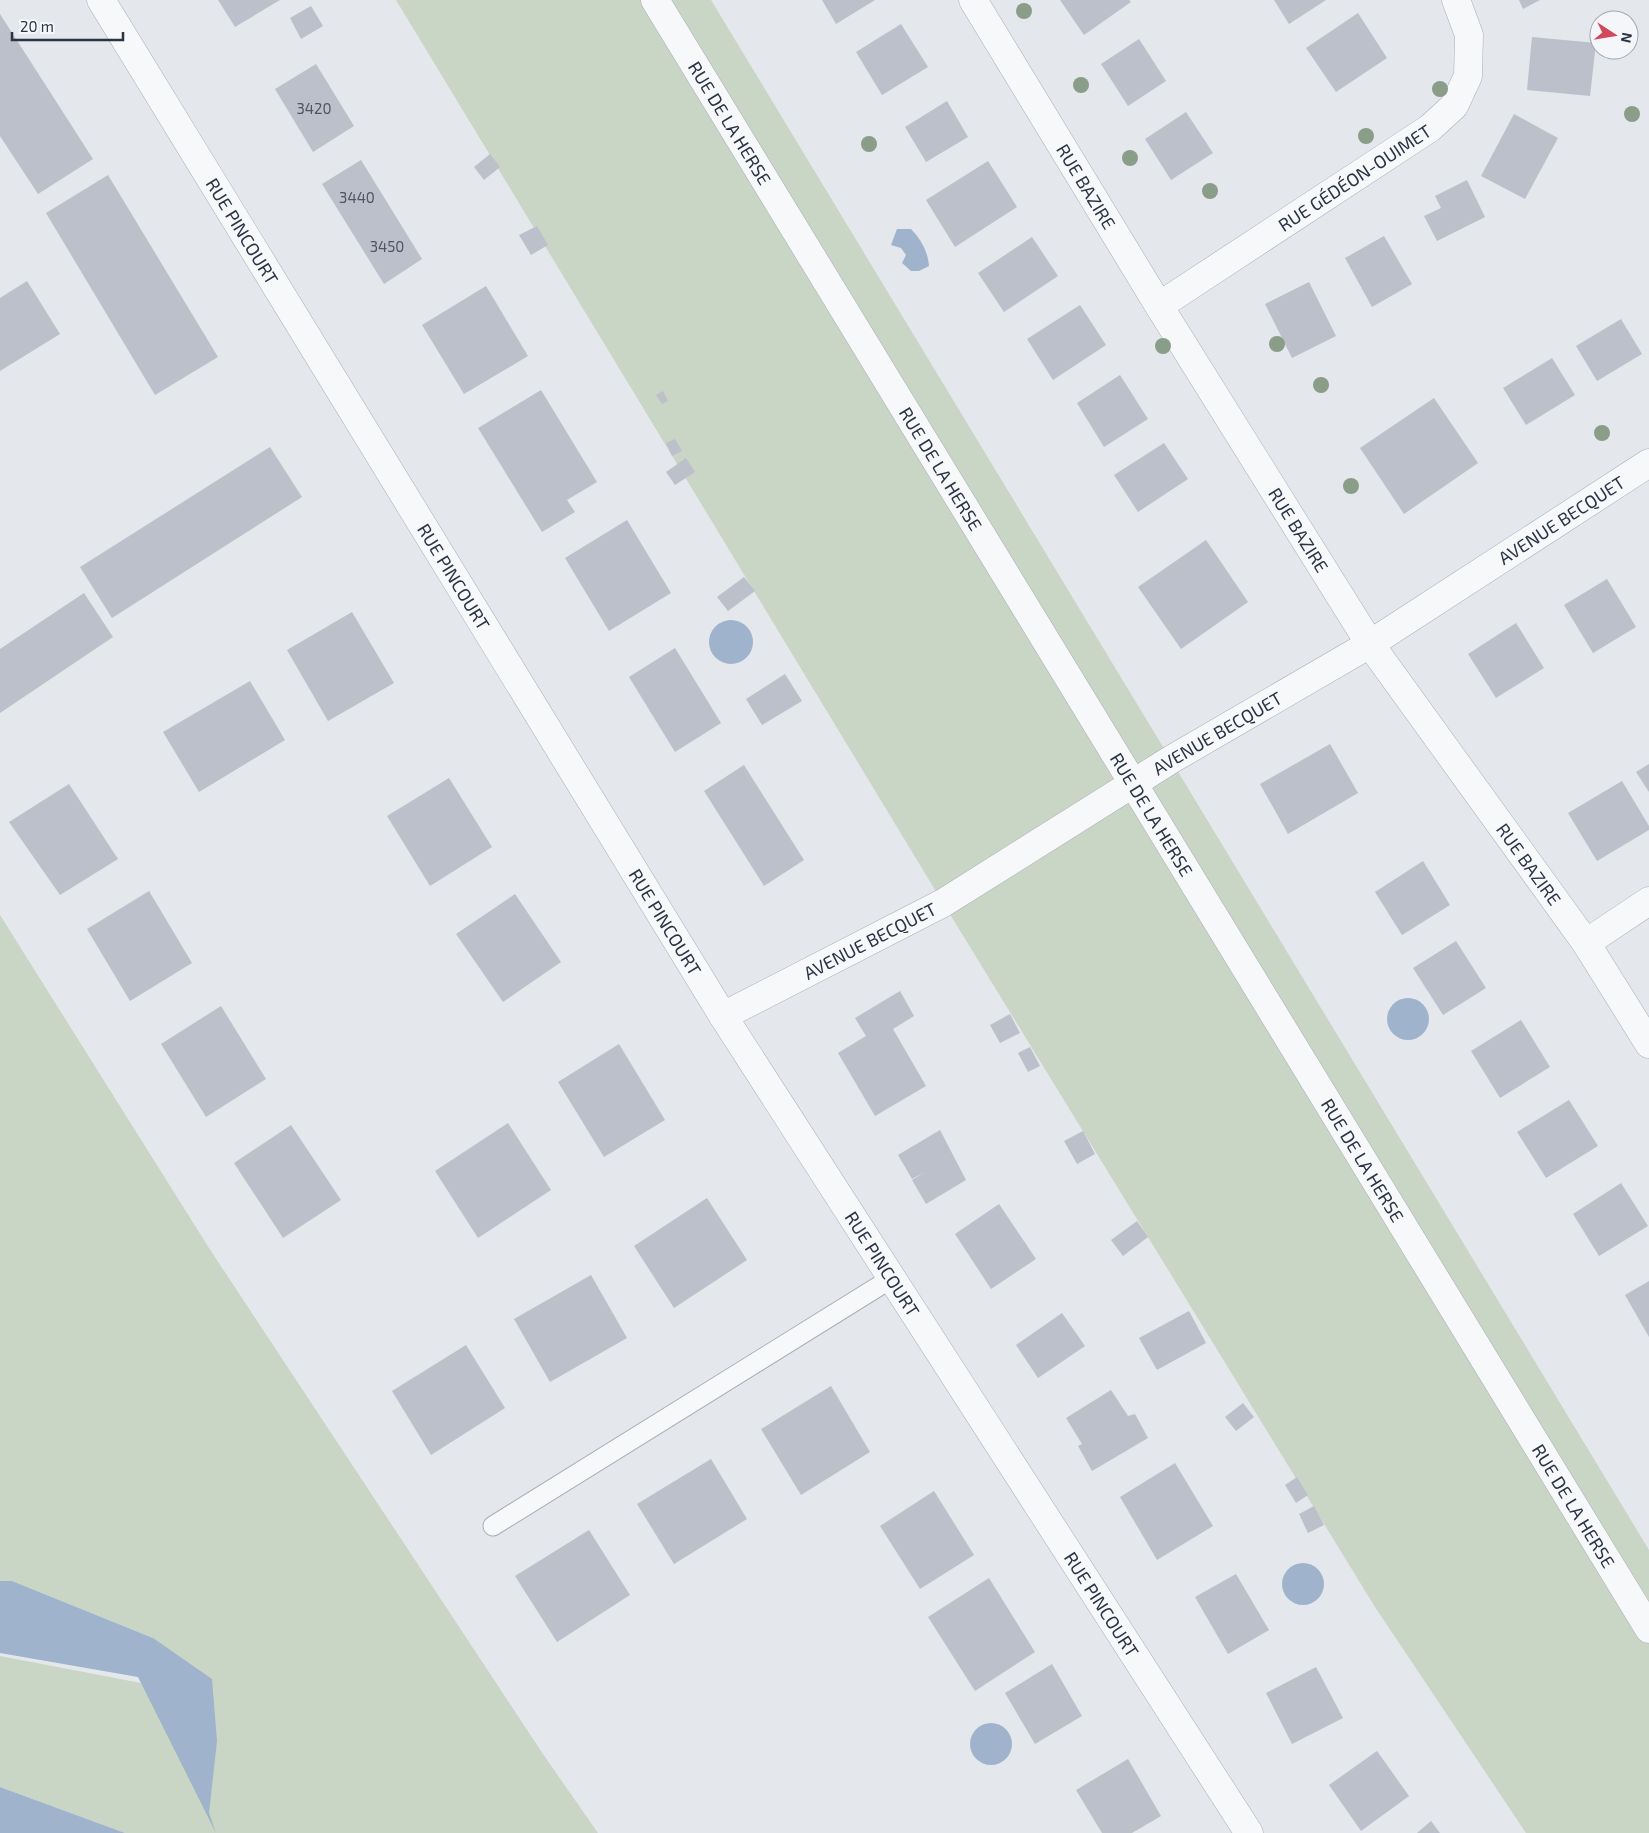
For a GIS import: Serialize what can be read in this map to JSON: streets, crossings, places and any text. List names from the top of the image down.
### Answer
{
  "streets": {
    "street": [
      "RUE DE LA HERSE",
      "RUE GÉDÉON-OUIMET",
      "RUE BAZIRE",
      "RUE PINCOURT",
      "AVENUE BECQUET"
    ]
  },
  "crossings": [
    ["RUE DE LA HERSE", "AVENUE BECQUET"],
    ["RUE GÉDÉON-OUIMET", "RUE BAZIRE"],
    ["RUE BAZIRE", "AVENUE BECQUET"],
    ["RUE PINCOURT", "AVENUE BECQUET"]
  ],
  "house_numbers": ["3420", "3440", "3450"],
  "scale_bar": "20 m",
  "north": "right"
}
